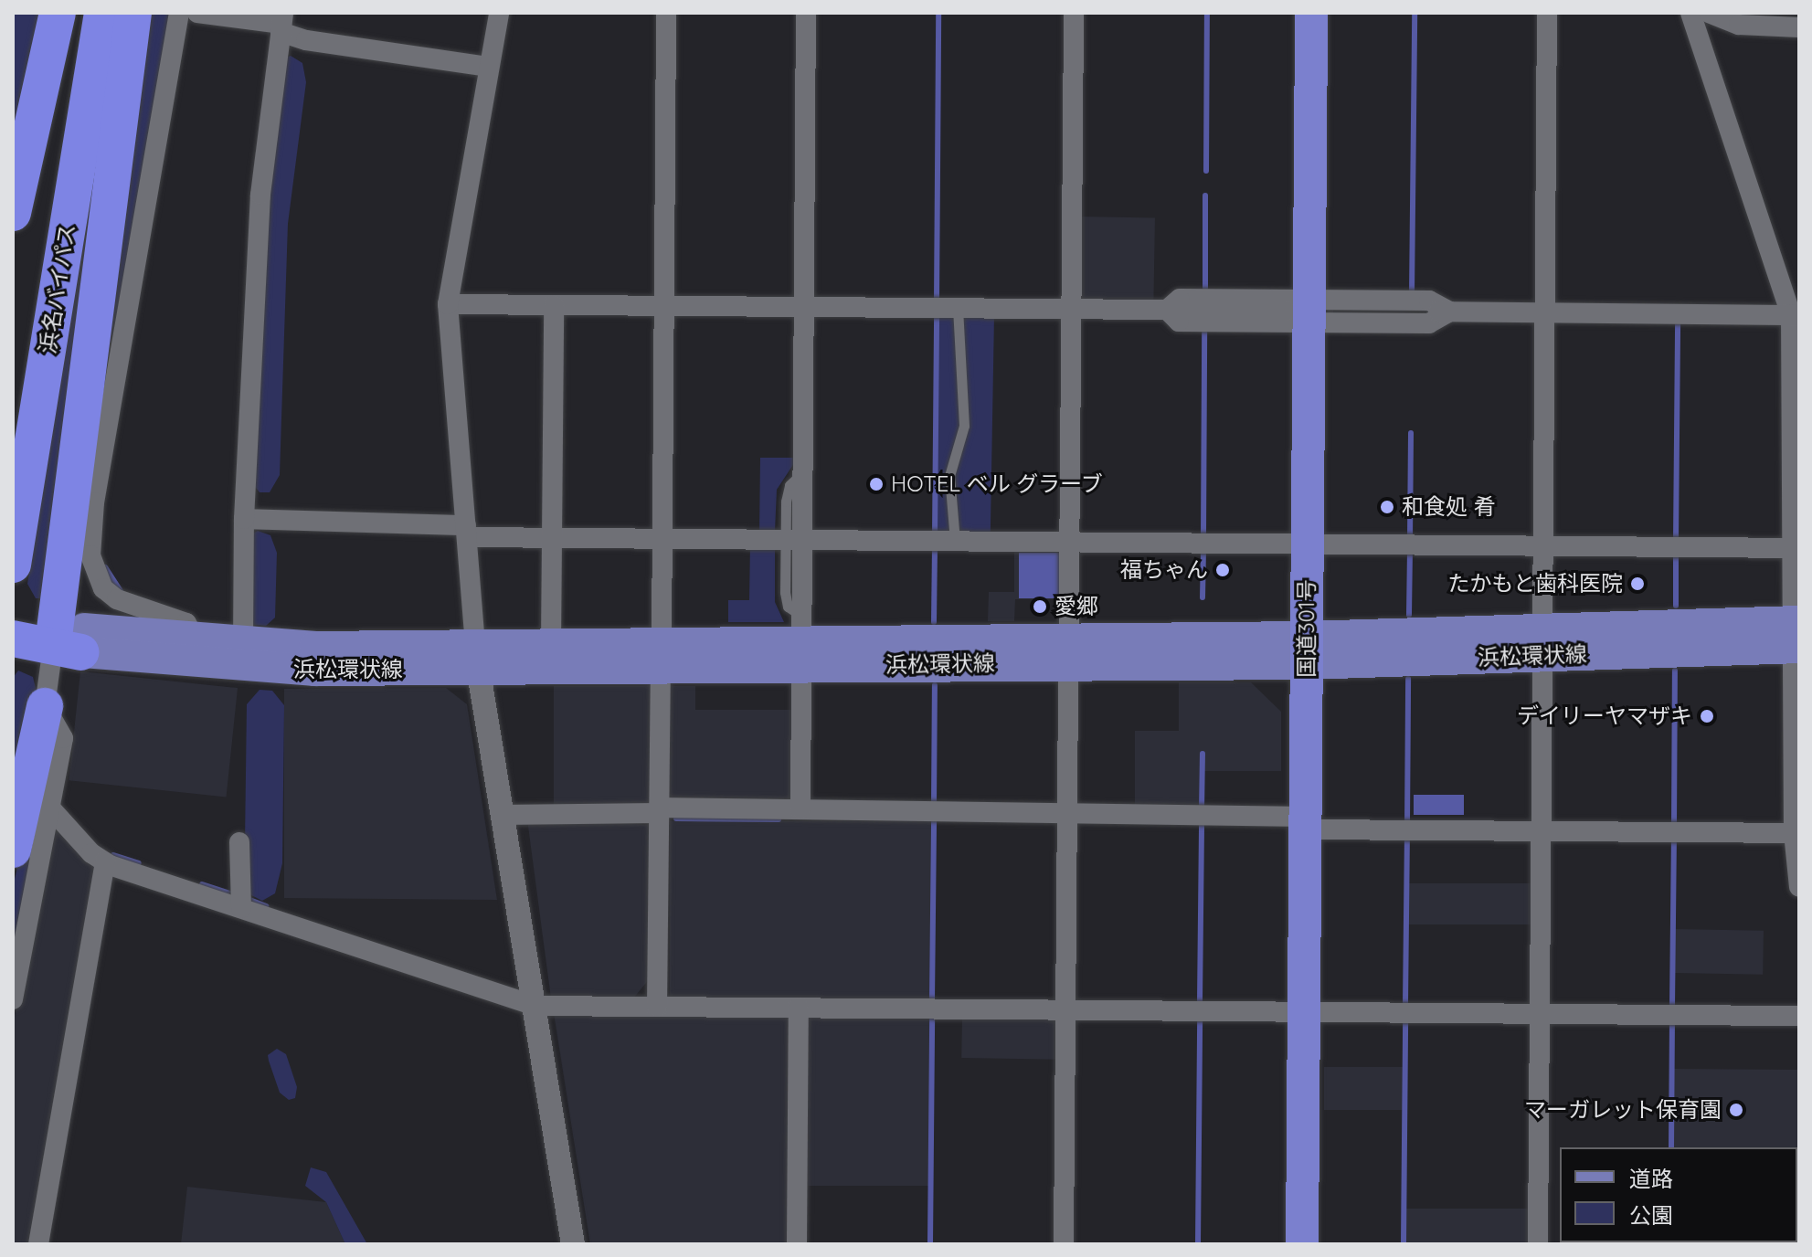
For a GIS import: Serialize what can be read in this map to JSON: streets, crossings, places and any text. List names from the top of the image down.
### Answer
{
  "streets": {
    "highway": ["浜名バイパス", "国道301号"],
    "main road": ["浜松環状線"]
  },
  "crossings": [
    ["国道301号", "浜松環状線"]
  ],
  "places": [
    "HOTEL ベル グラーブ",
    "和食処 肴",
    "福ちゃん",
    "たかもと歯科医院",
    "愛郷",
    "デイリーヤマザキ",
    "マーガレット保育園"
  ],
  "legend": ["道路", "公園"]
}
